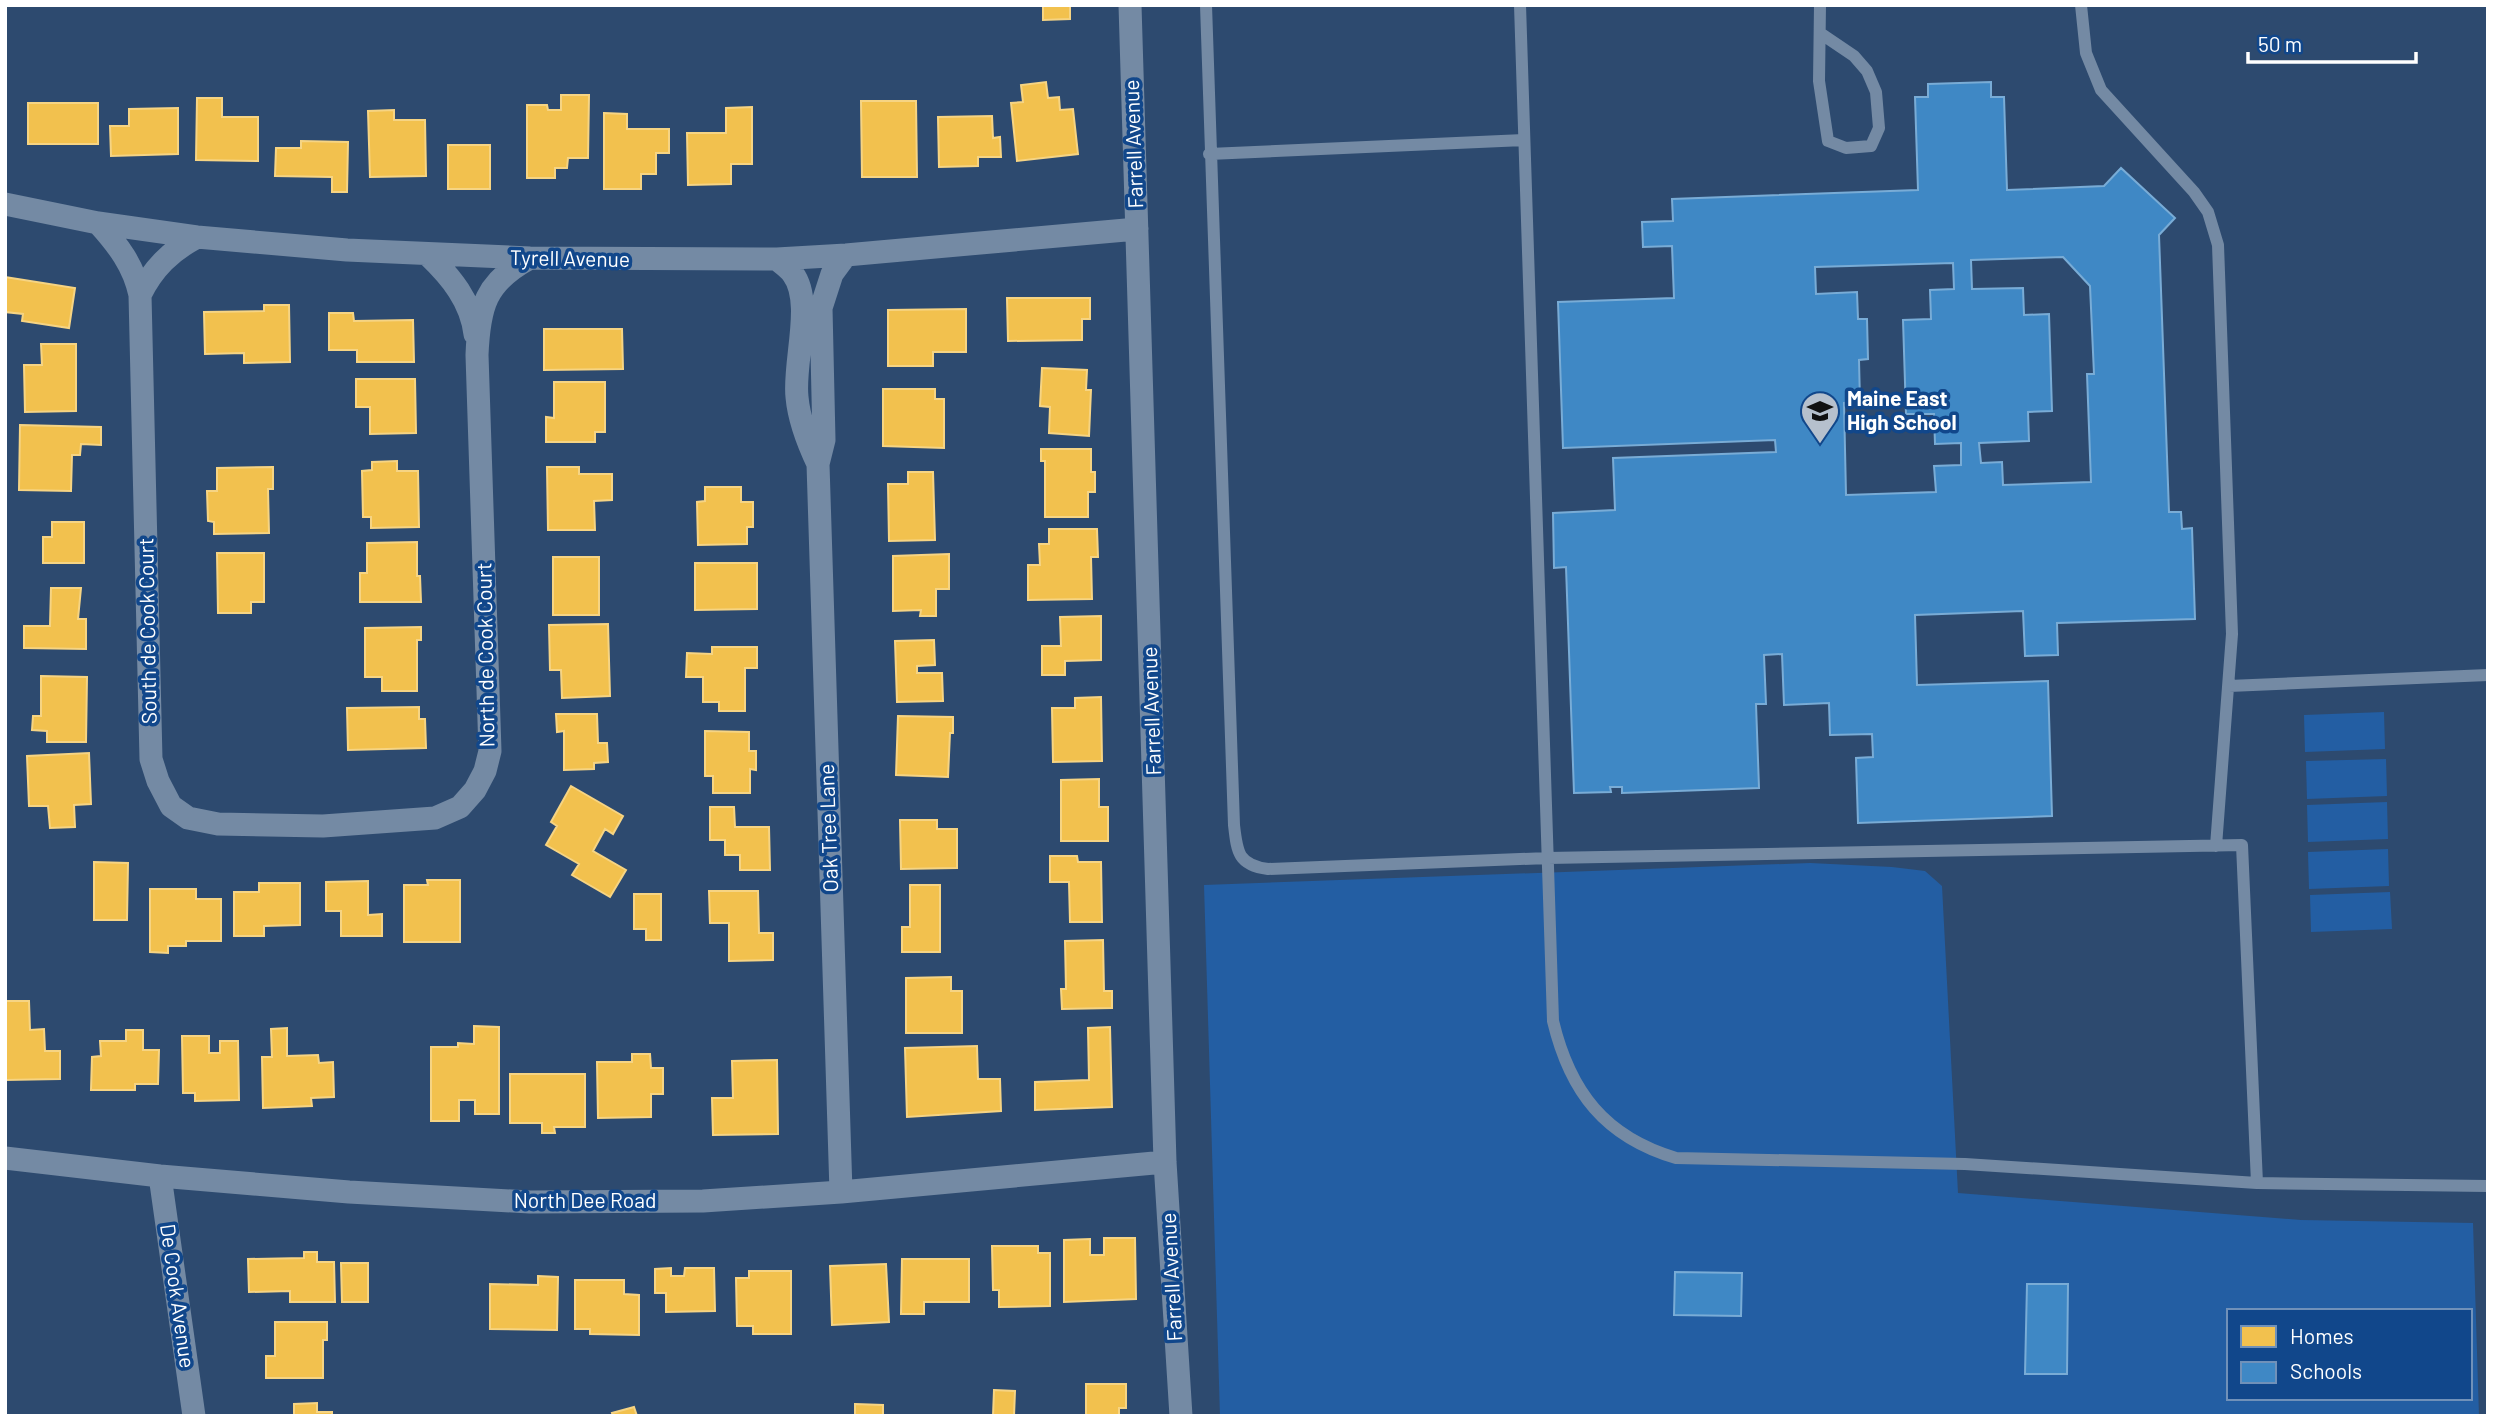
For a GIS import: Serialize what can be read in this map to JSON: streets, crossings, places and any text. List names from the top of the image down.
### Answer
{
  "streets": {
    "street": [
      "Farrell Avenue",
      "Tyrell Avenue",
      "South de Cook Court",
      "North de Cook Court",
      "Oak Tree Lane",
      "North Dee Road",
      "De Cook Avenue"
    ]
  },
  "crossings": [
    ["Farrell Avenue", "Tyrell Avenue"],
    ["Farrell Avenue", "North Dee Road"],
    ["Tyrell Avenue", "South de Cook Court"],
    ["Tyrell Avenue", "North de Cook Court"],
    ["Tyrell Avenue", "Oak Tree Lane"],
    ["South de Cook Court", "North de Cook Court"],
    ["Oak Tree Lane", "North Dee Road"],
    ["North Dee Road", "De Cook Avenue"]
  ],
  "places": {
    "school or university": ["Maine East High School"]
  },
  "legend": ["Homes", "Schools"],
  "scale_bar": "50 m"
}
